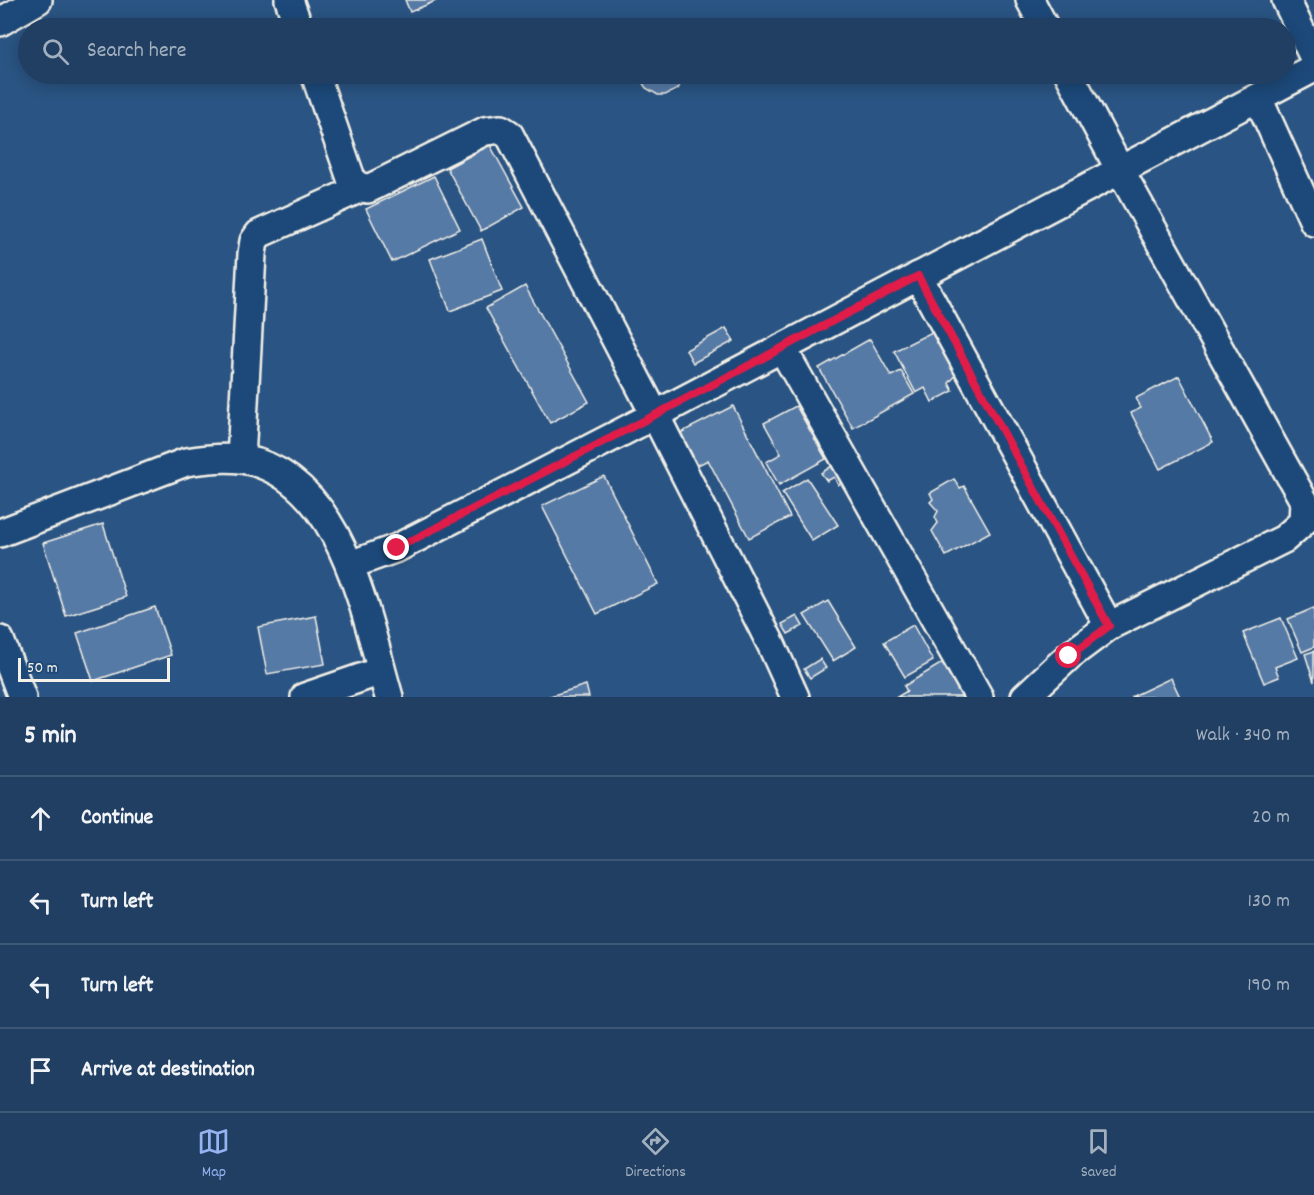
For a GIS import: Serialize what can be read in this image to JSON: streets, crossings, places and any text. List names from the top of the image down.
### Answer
{
  "scale_bar": "50 m",
  "page": {
    "search": "Search here",
    "scale": "50 m",
    "heading": ["5 min", "Walk · 340 m"],
    "list": [
      ["Continue", "20 m"],
      ["Turn left", "130 m"],
      ["Turn left", "190 m"],
      "Arrive at destination"
    ],
    "nav": ["Map", "Directions", "Saved"]
  }
}
